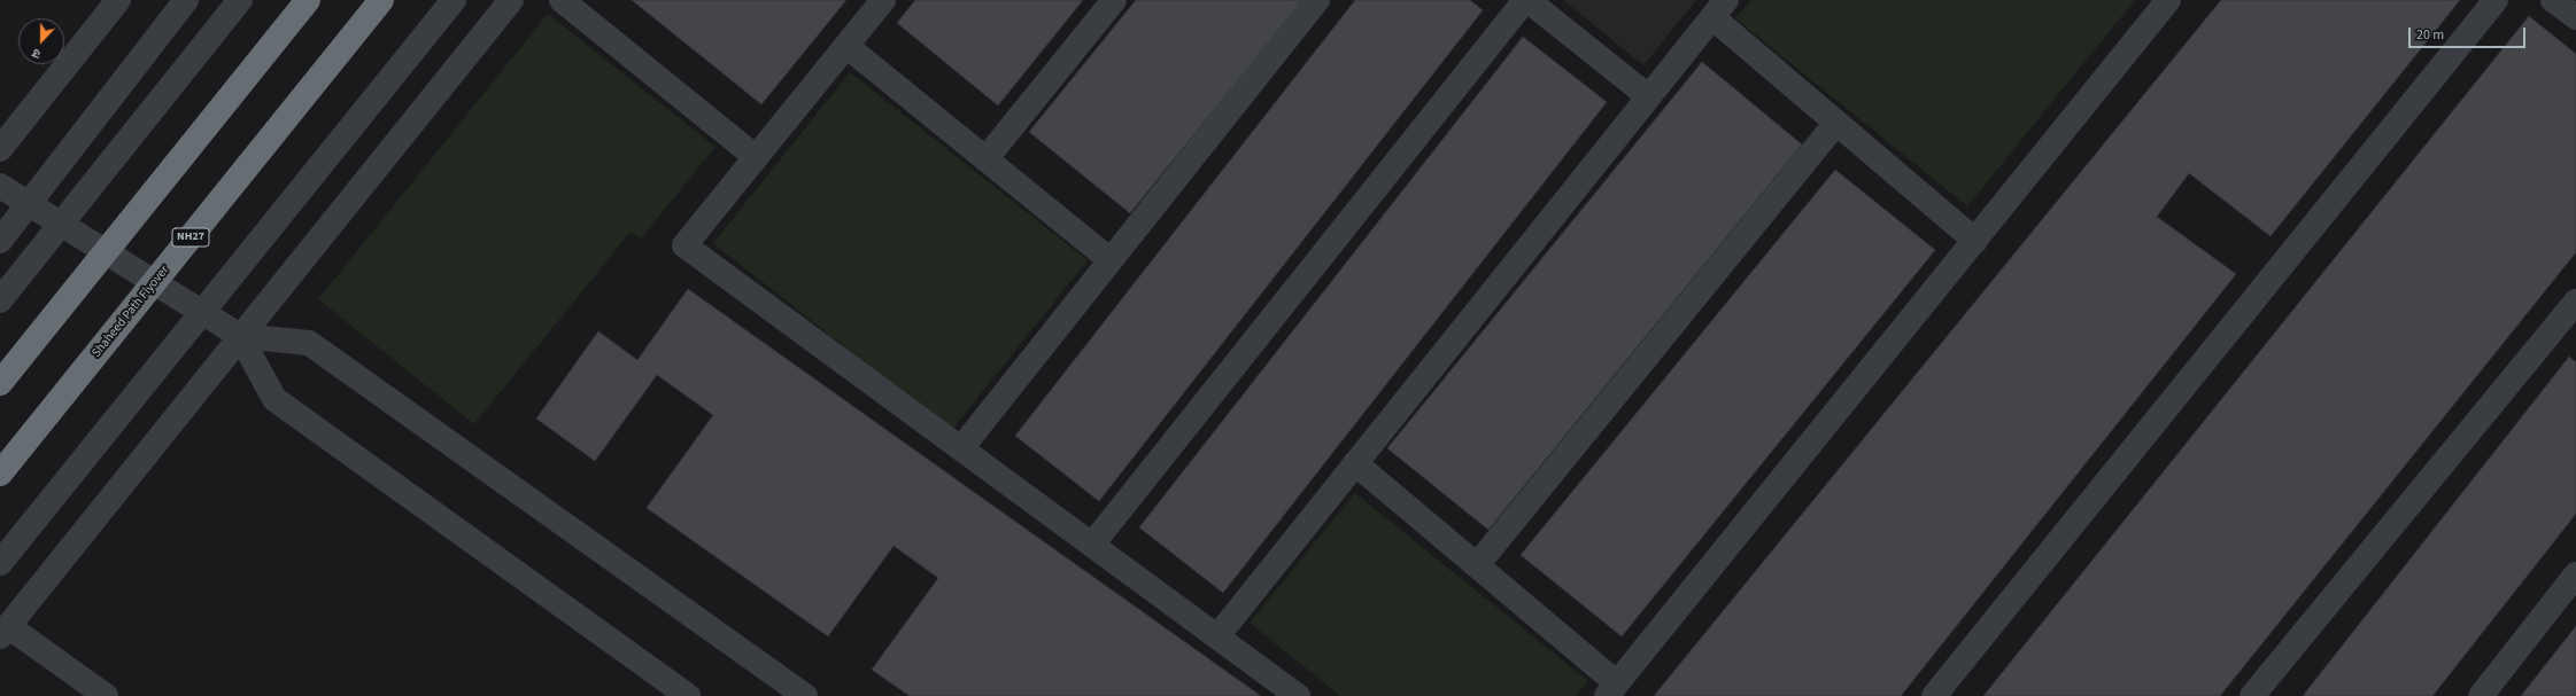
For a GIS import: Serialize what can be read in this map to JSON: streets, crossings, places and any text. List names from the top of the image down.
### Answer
{
  "streets": {
    "highway": ["NH27", "Shaheed Path Flyover"]
  },
  "scale_bar": "20 m",
  "north": "bottom"
}
